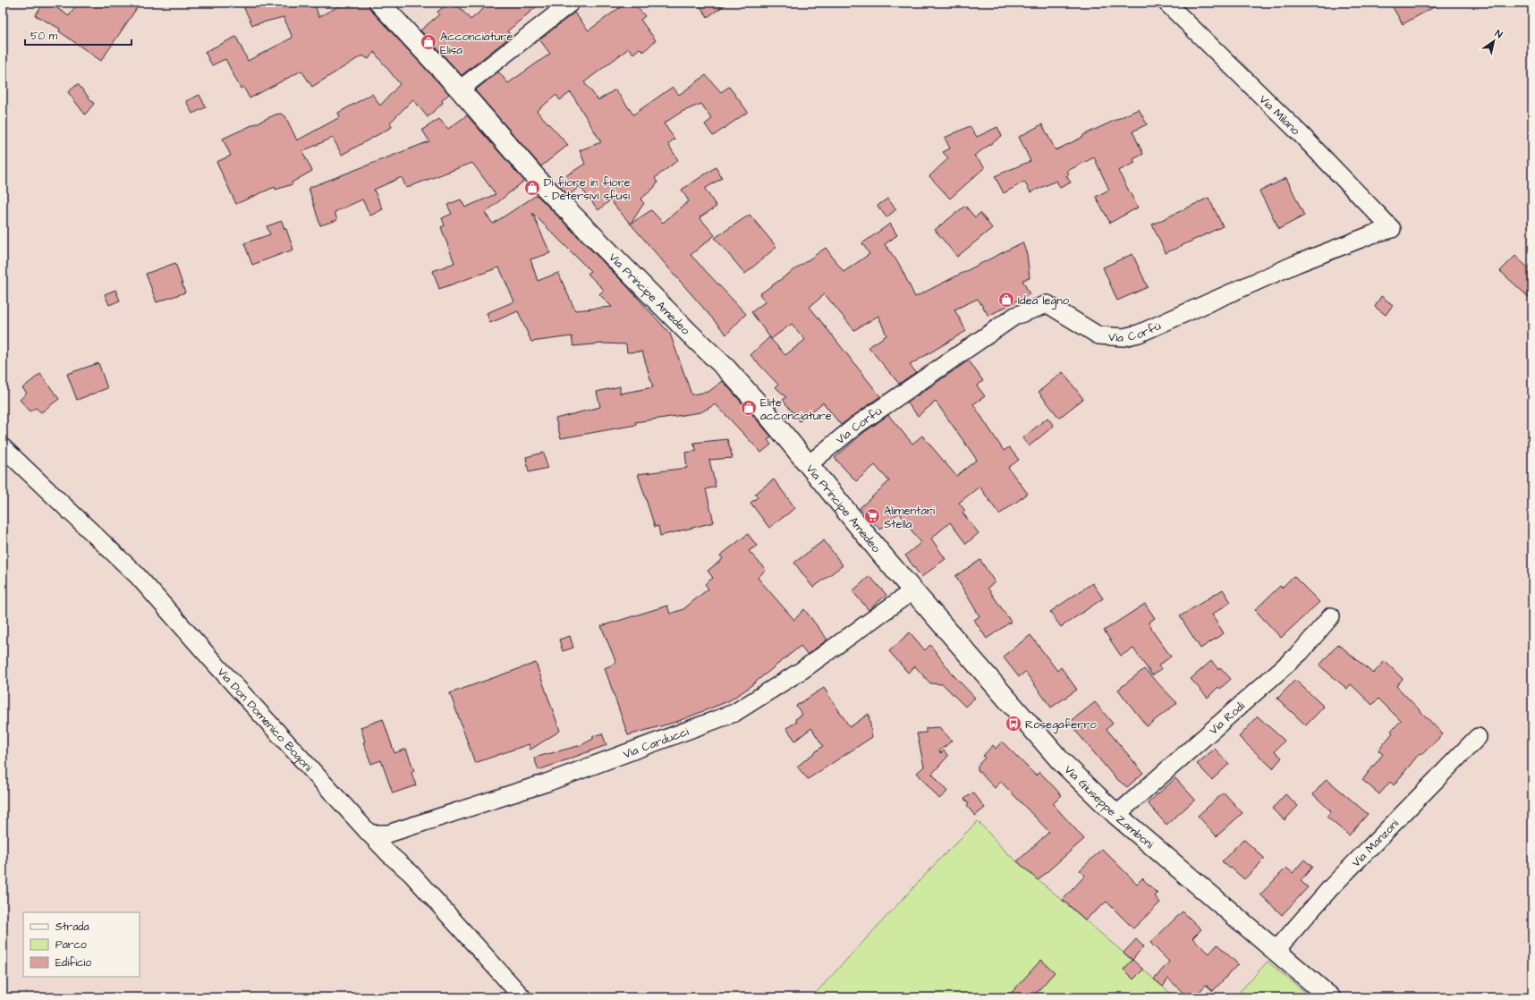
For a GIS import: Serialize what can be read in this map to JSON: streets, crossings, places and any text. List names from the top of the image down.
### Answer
{
  "streets": {
    "street": [
      "Via Milano",
      "Via Principe Amedeo",
      "Via Corfù",
      "Via Rodi",
      "Via Don Domenico Bogoni",
      "Via Carducci",
      "Via Giuseppe Zamboni",
      "Via Manzoni"
    ]
  },
  "crossings": [
    ["Via Milano", "Via Corfù"],
    ["Via Principe Amedeo", "Via Corfù"],
    ["Via Principe Amedeo", "Via Carducci"],
    ["Via Principe Amedeo", "Via Giuseppe Zamboni"],
    ["Via Rodi", "Via Giuseppe Zamboni"],
    ["Via Don Domenico Bogoni", "Via Carducci"],
    ["Via Carducci", "Via Giuseppe Zamboni"],
    ["Via Giuseppe Zamboni", "Via Manzoni"]
  ],
  "places": {
    "shop": [
      "Acconciature Elisa",
      "Di fiore in fiore - Detersivi sfusi",
      "Idea legno",
      "Elite acconciature"
    ],
    "supermarket": ["Alimentari Stella"],
    "bus stop": ["Rosegaferro"]
  },
  "legend": ["Strada", "Parco", "Edificio"],
  "scale_bar": "50 m",
  "north": "top right"
}
